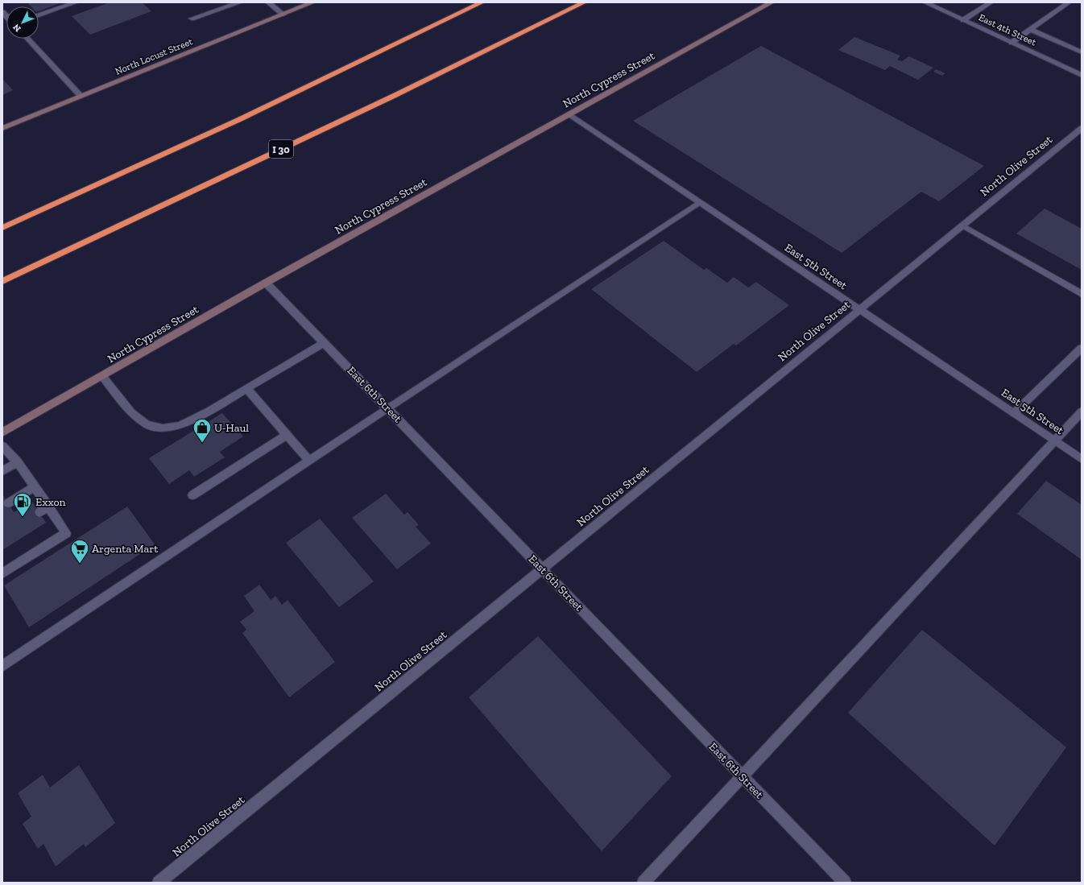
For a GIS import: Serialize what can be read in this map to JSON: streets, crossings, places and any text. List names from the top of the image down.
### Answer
{
  "streets": {
    "highway": ["I 30"],
    "main road": ["North Locust Street", "North Cypress Street"],
    "street": [
      "East 4th Street",
      "North Olive Street",
      "East 5th Street",
      "East 6th Street"
    ]
  },
  "crossings": [
    ["North Cypress Street", "East 5th Street"],
    ["North Cypress Street", "East 6th Street"],
    ["North Olive Street", "East 5th Street"],
    ["North Olive Street", "East 6th Street"]
  ],
  "places": {
    "shop": ["U-Haul"],
    "fuel station": ["Exxon"],
    "supermarket": ["Argenta Mart"]
  },
  "north": "bottom left"
}
